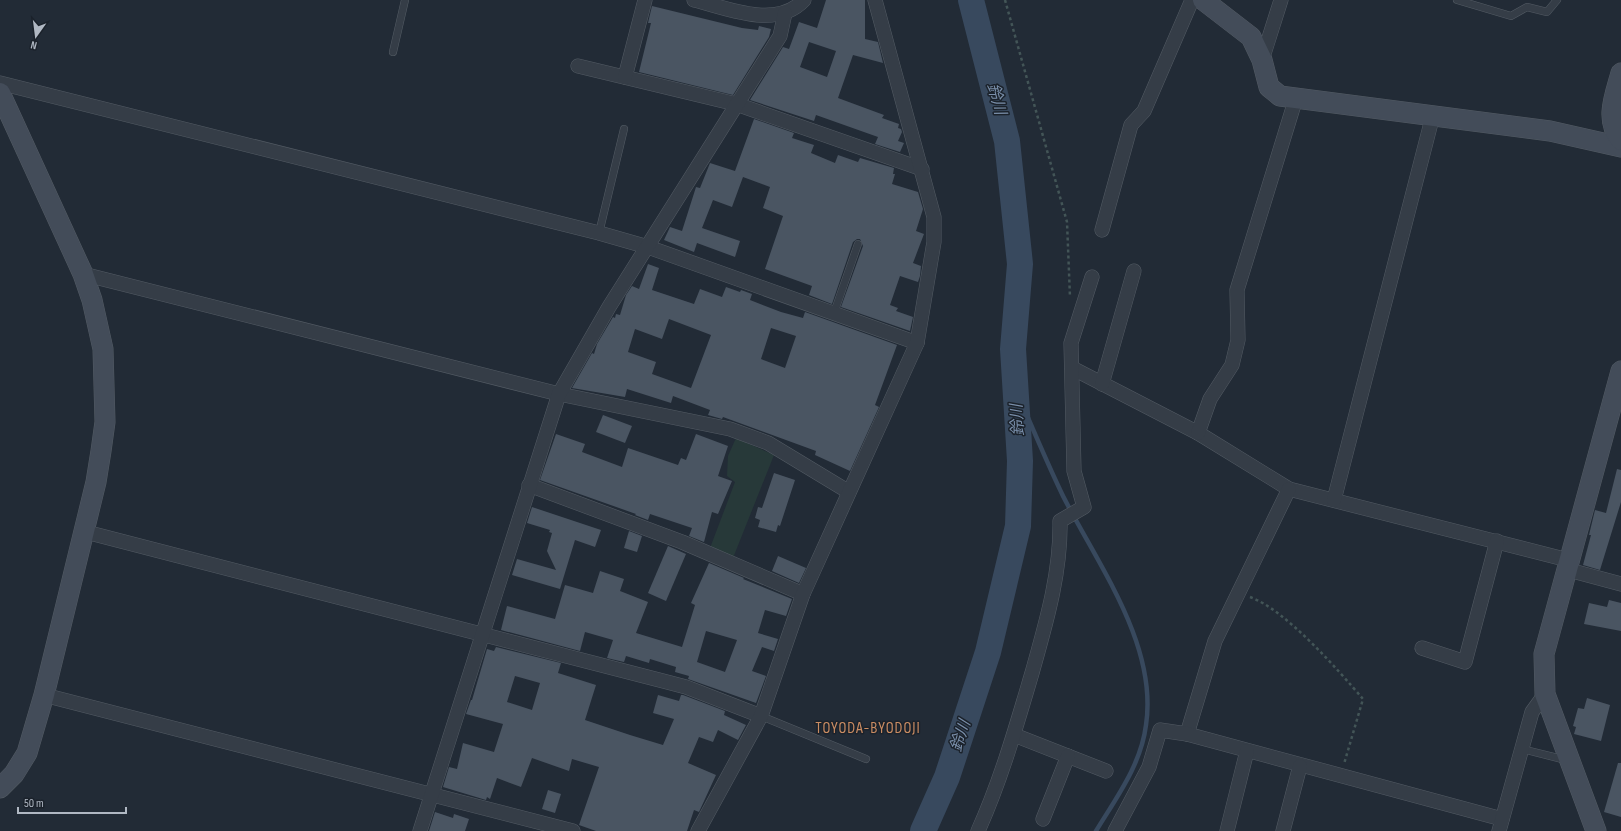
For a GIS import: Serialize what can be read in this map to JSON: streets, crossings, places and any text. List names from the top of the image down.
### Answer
{
  "districts": ["TOYODA-BYODOJI"],
  "water": ["鈴川"],
  "scale_bar": "50 m",
  "north": "bottom"
}
